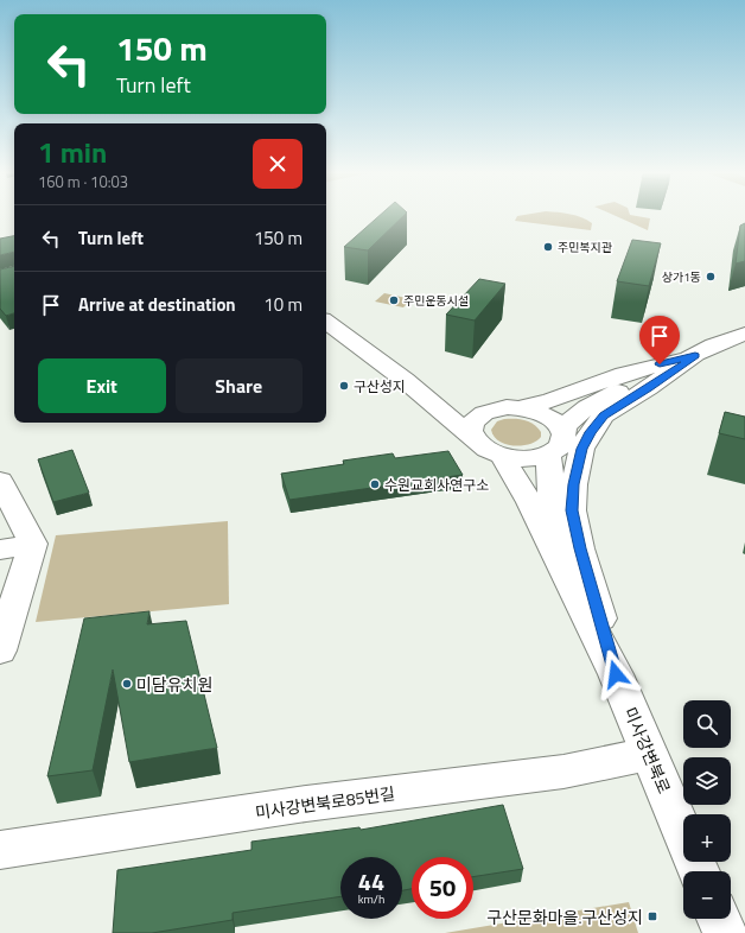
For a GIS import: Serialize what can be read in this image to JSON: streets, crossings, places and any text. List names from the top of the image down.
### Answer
{
  "streets": {
    "main road": ["미사강변북로", "미사강변북로85번길"]
  },
  "crossings": [
    ["미사강변북로", "미사강변북로85번길"]
  ],
  "places": {
    "other": [
      "주민복지관",
      "상가1동",
      "주민운동시설",
      "구산성지",
      "수원교회사연구소",
      "미담유치원"
    ],
    "transit": ["구산문화마을.구산성지"]
  },
  "page": {
    "turn": ["150 m", "Turn left"],
    "heading": ["1 min", "160 m · 10:03"],
    "list": [
      {
        "name": "Turn left",
        "value": "150 m"
      },
      {
        "name": "Arrive at destination",
        "value": "10 m"
      }
    ],
    "buttons": ["Exit", "Share"],
    "map_buttons": ["+", "−"],
    "speed": "44 km/h",
    "limit": "50"
  }
}
